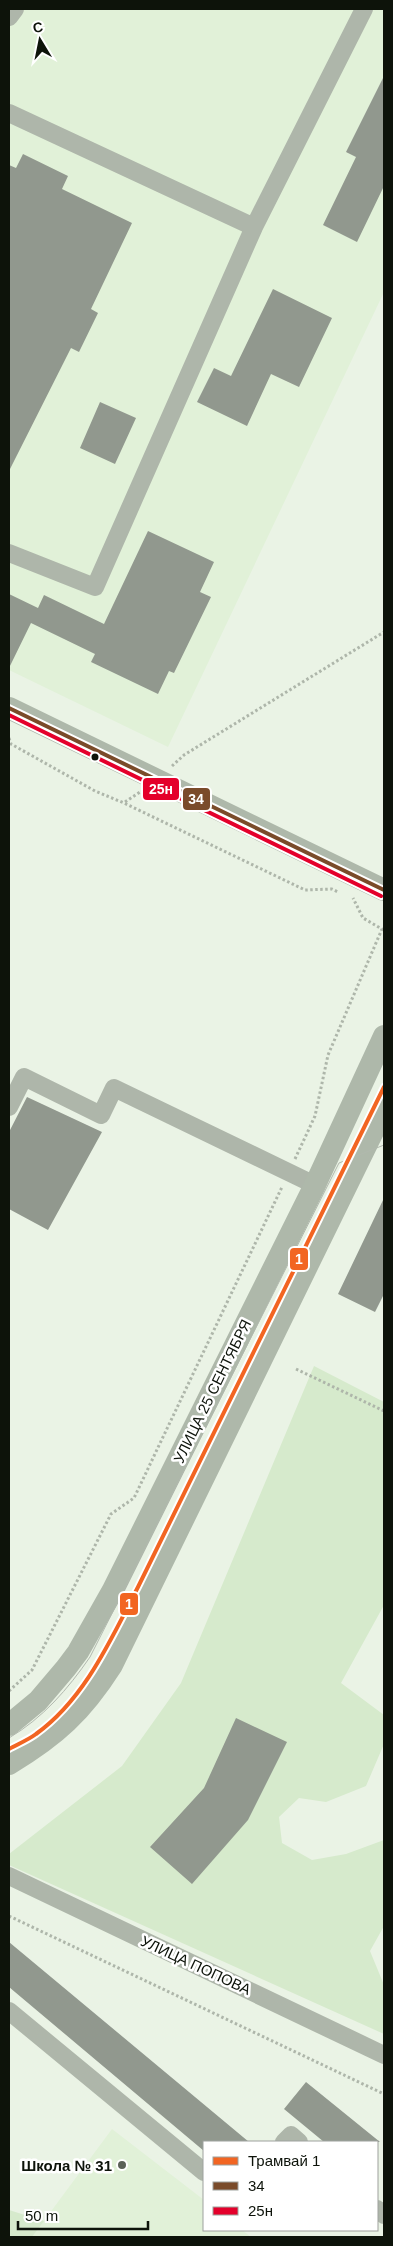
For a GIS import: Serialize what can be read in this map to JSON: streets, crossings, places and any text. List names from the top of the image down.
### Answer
{
  "streets": {
    "main road": ["УЛИЦА 25 СЕНТЯБРЯ"],
    "street": ["УЛИЦА ПОПОВА"]
  },
  "places": ["Школа № 31"],
  "lines": ["transit line 34", "transit line 25н", "tram line 1"],
  "legend": ["Трамвай 1", "34", "25н"],
  "scale_bar": "50 m",
  "north": "top"
}
